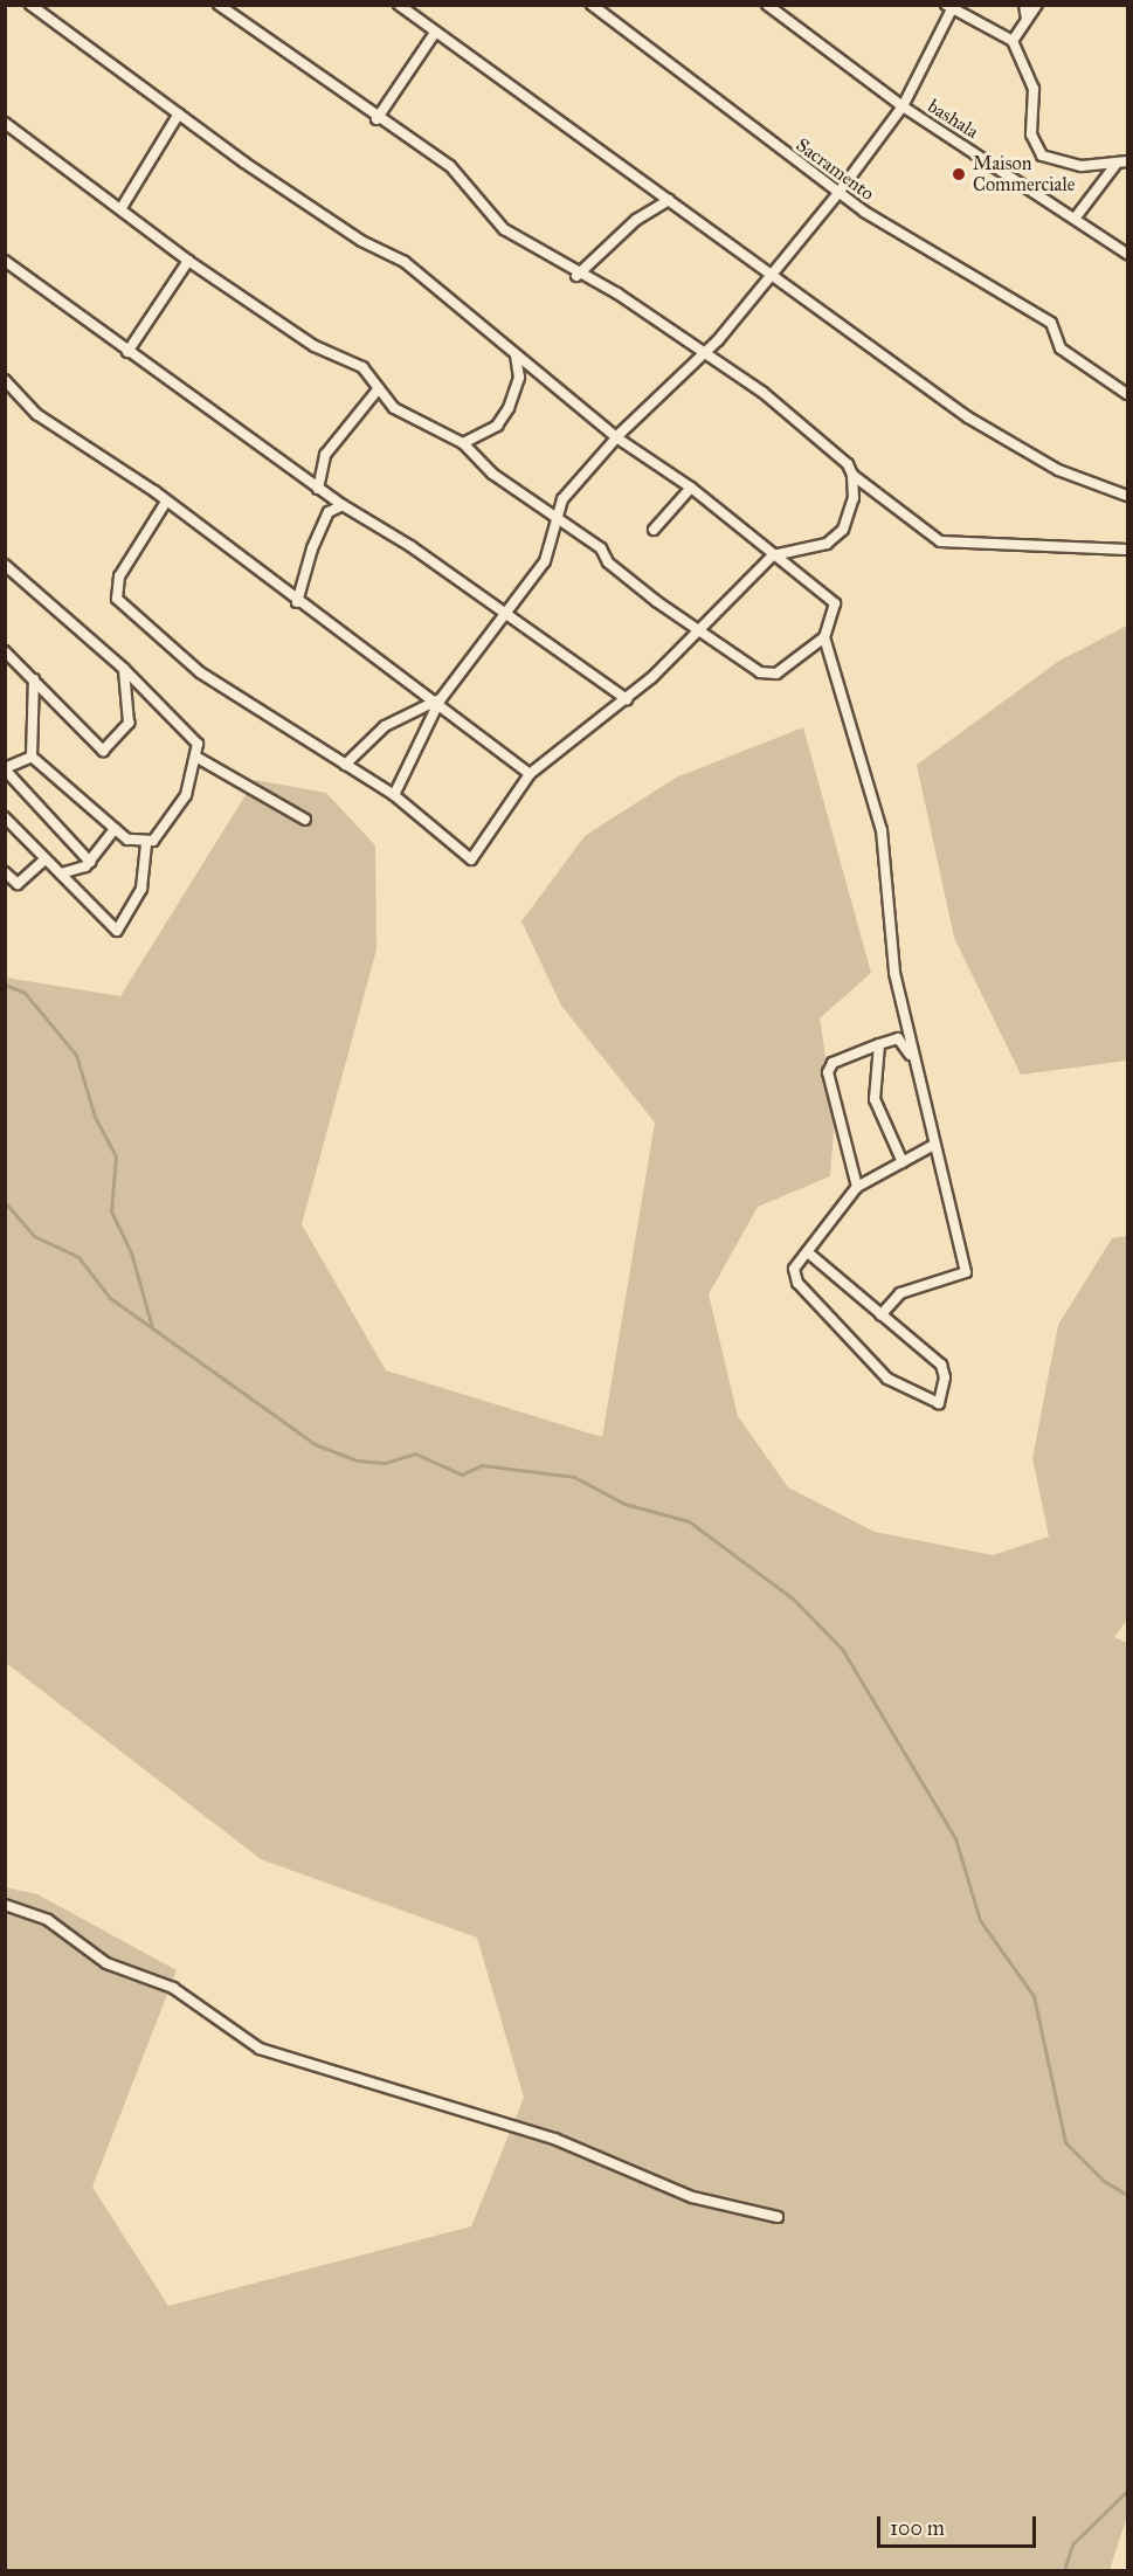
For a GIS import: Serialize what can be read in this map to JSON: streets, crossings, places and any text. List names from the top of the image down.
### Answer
{
  "streets": {
    "street": ["bashala", "Sacramento"]
  },
  "places": ["Maison Commerciale"],
  "scale_bar": "100 m"
}
